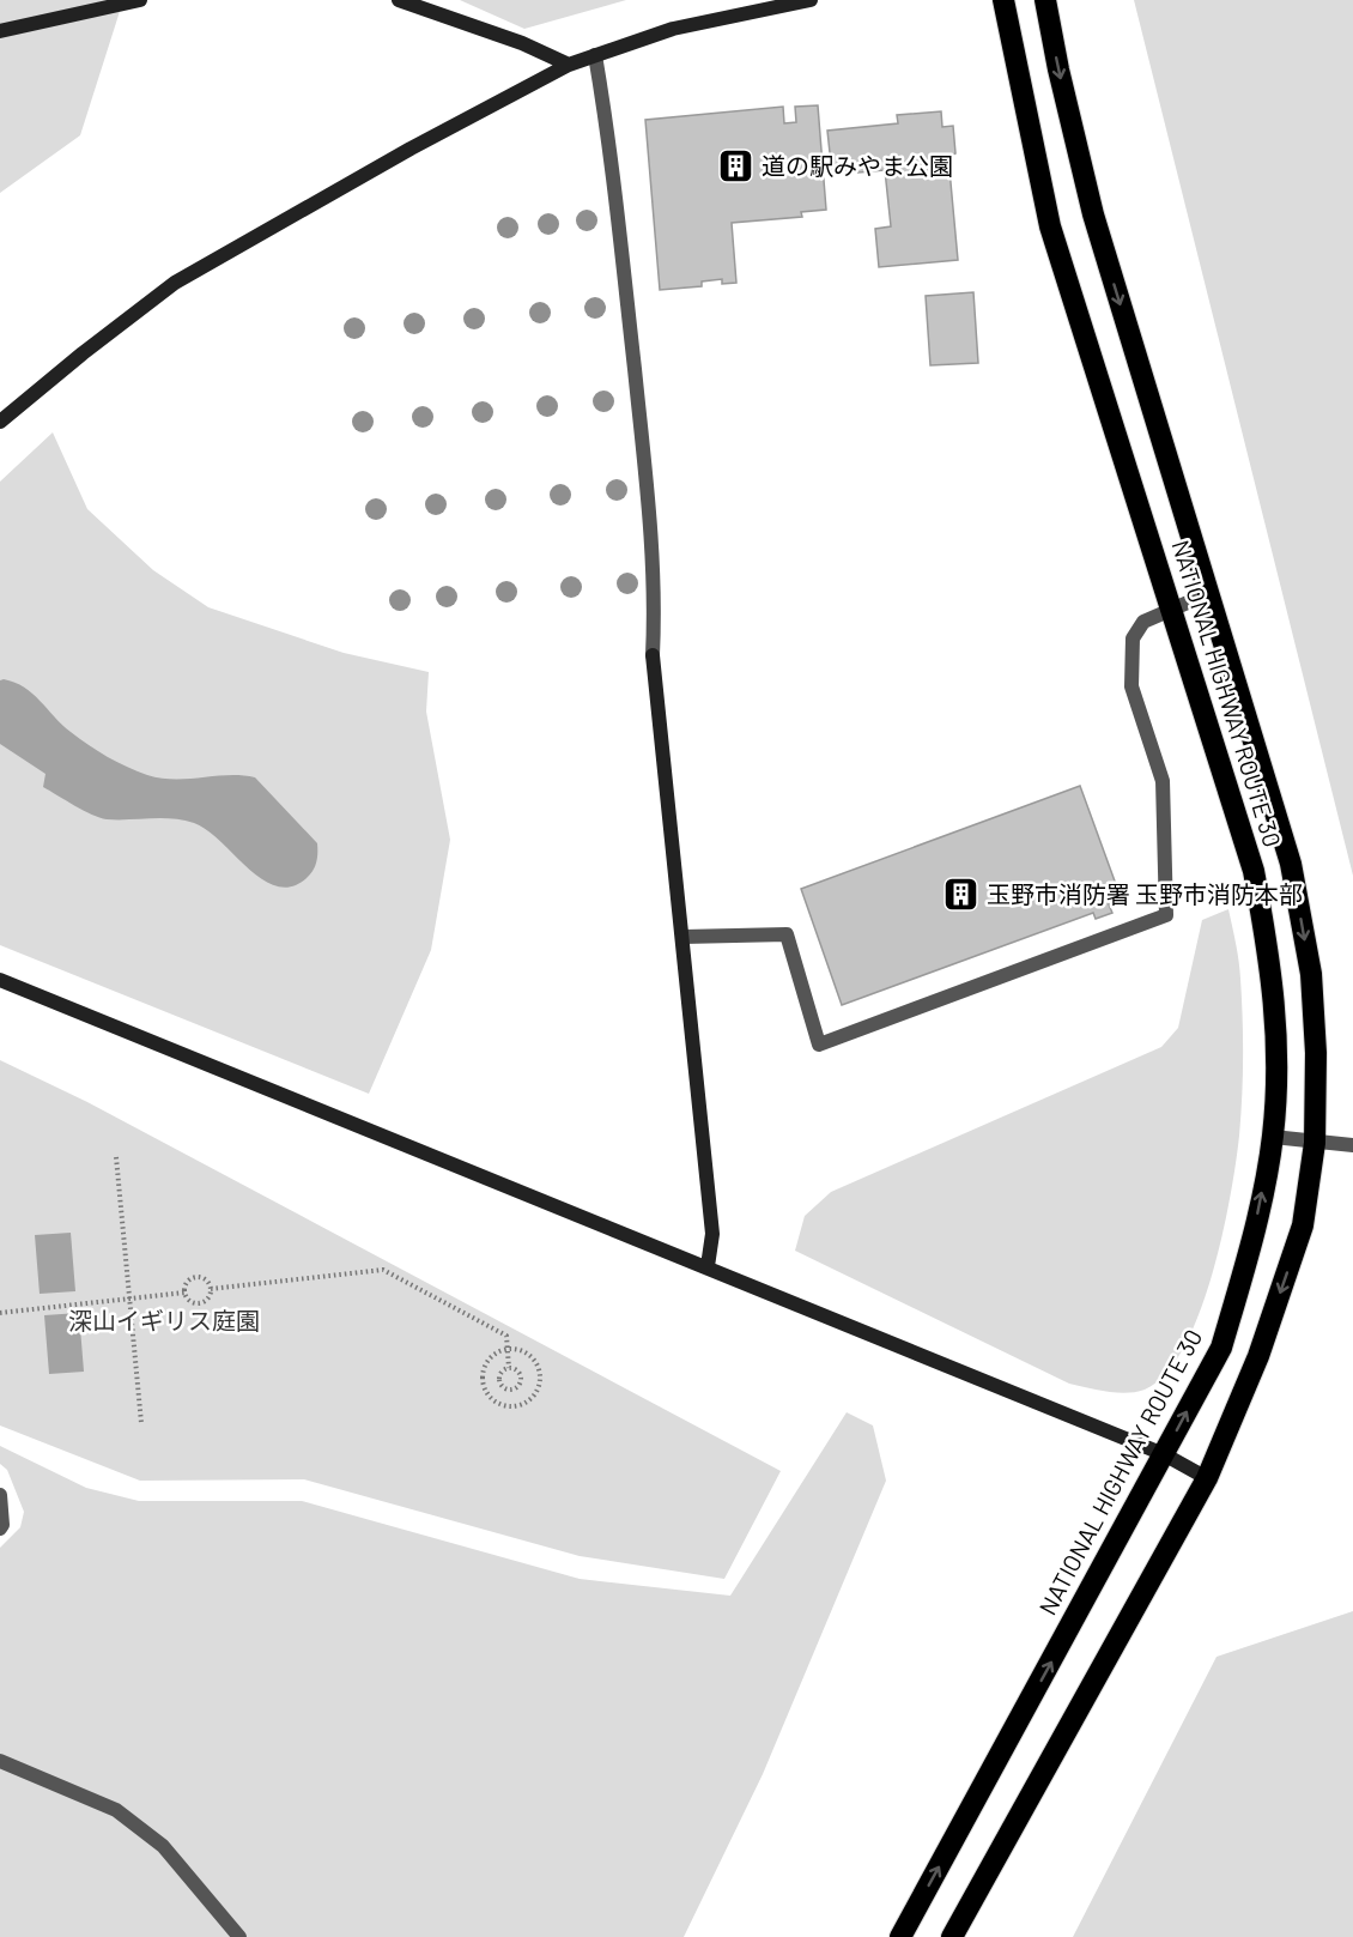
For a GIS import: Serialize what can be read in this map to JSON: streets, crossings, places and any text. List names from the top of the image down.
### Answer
{
  "streets": {
    "highway": ["NATIONAL HIGHWAY ROUTE 30"]
  },
  "parks": ["深山イギリス庭園"],
  "places": {
    "building": ["道の駅みやま公園", "玉野市消防署 玉野市消防本部"]
  }
}
